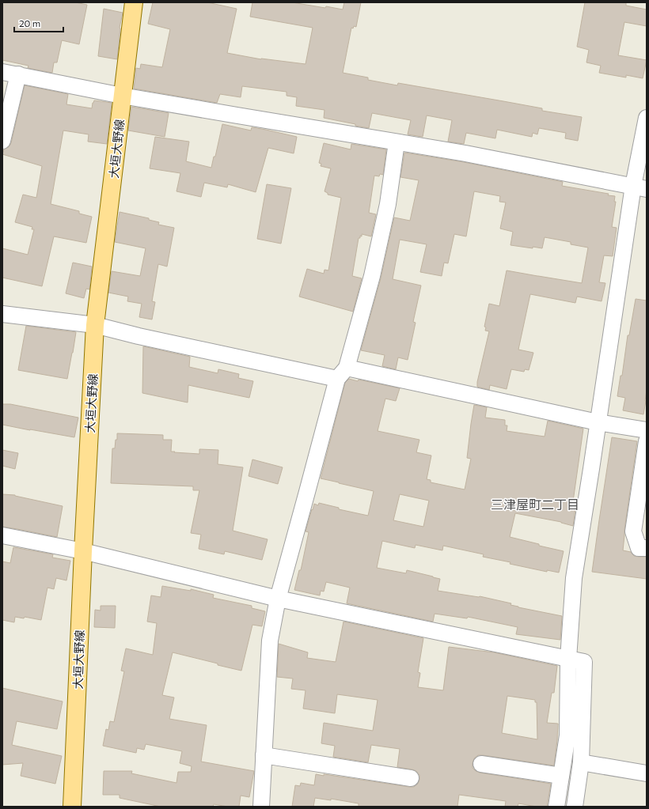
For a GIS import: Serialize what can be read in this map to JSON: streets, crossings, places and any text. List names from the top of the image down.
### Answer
{
  "streets": {
    "main road": ["大垣大野線"]
  },
  "districts": ["三津屋町二丁目"],
  "scale_bar": "20 m"
}
